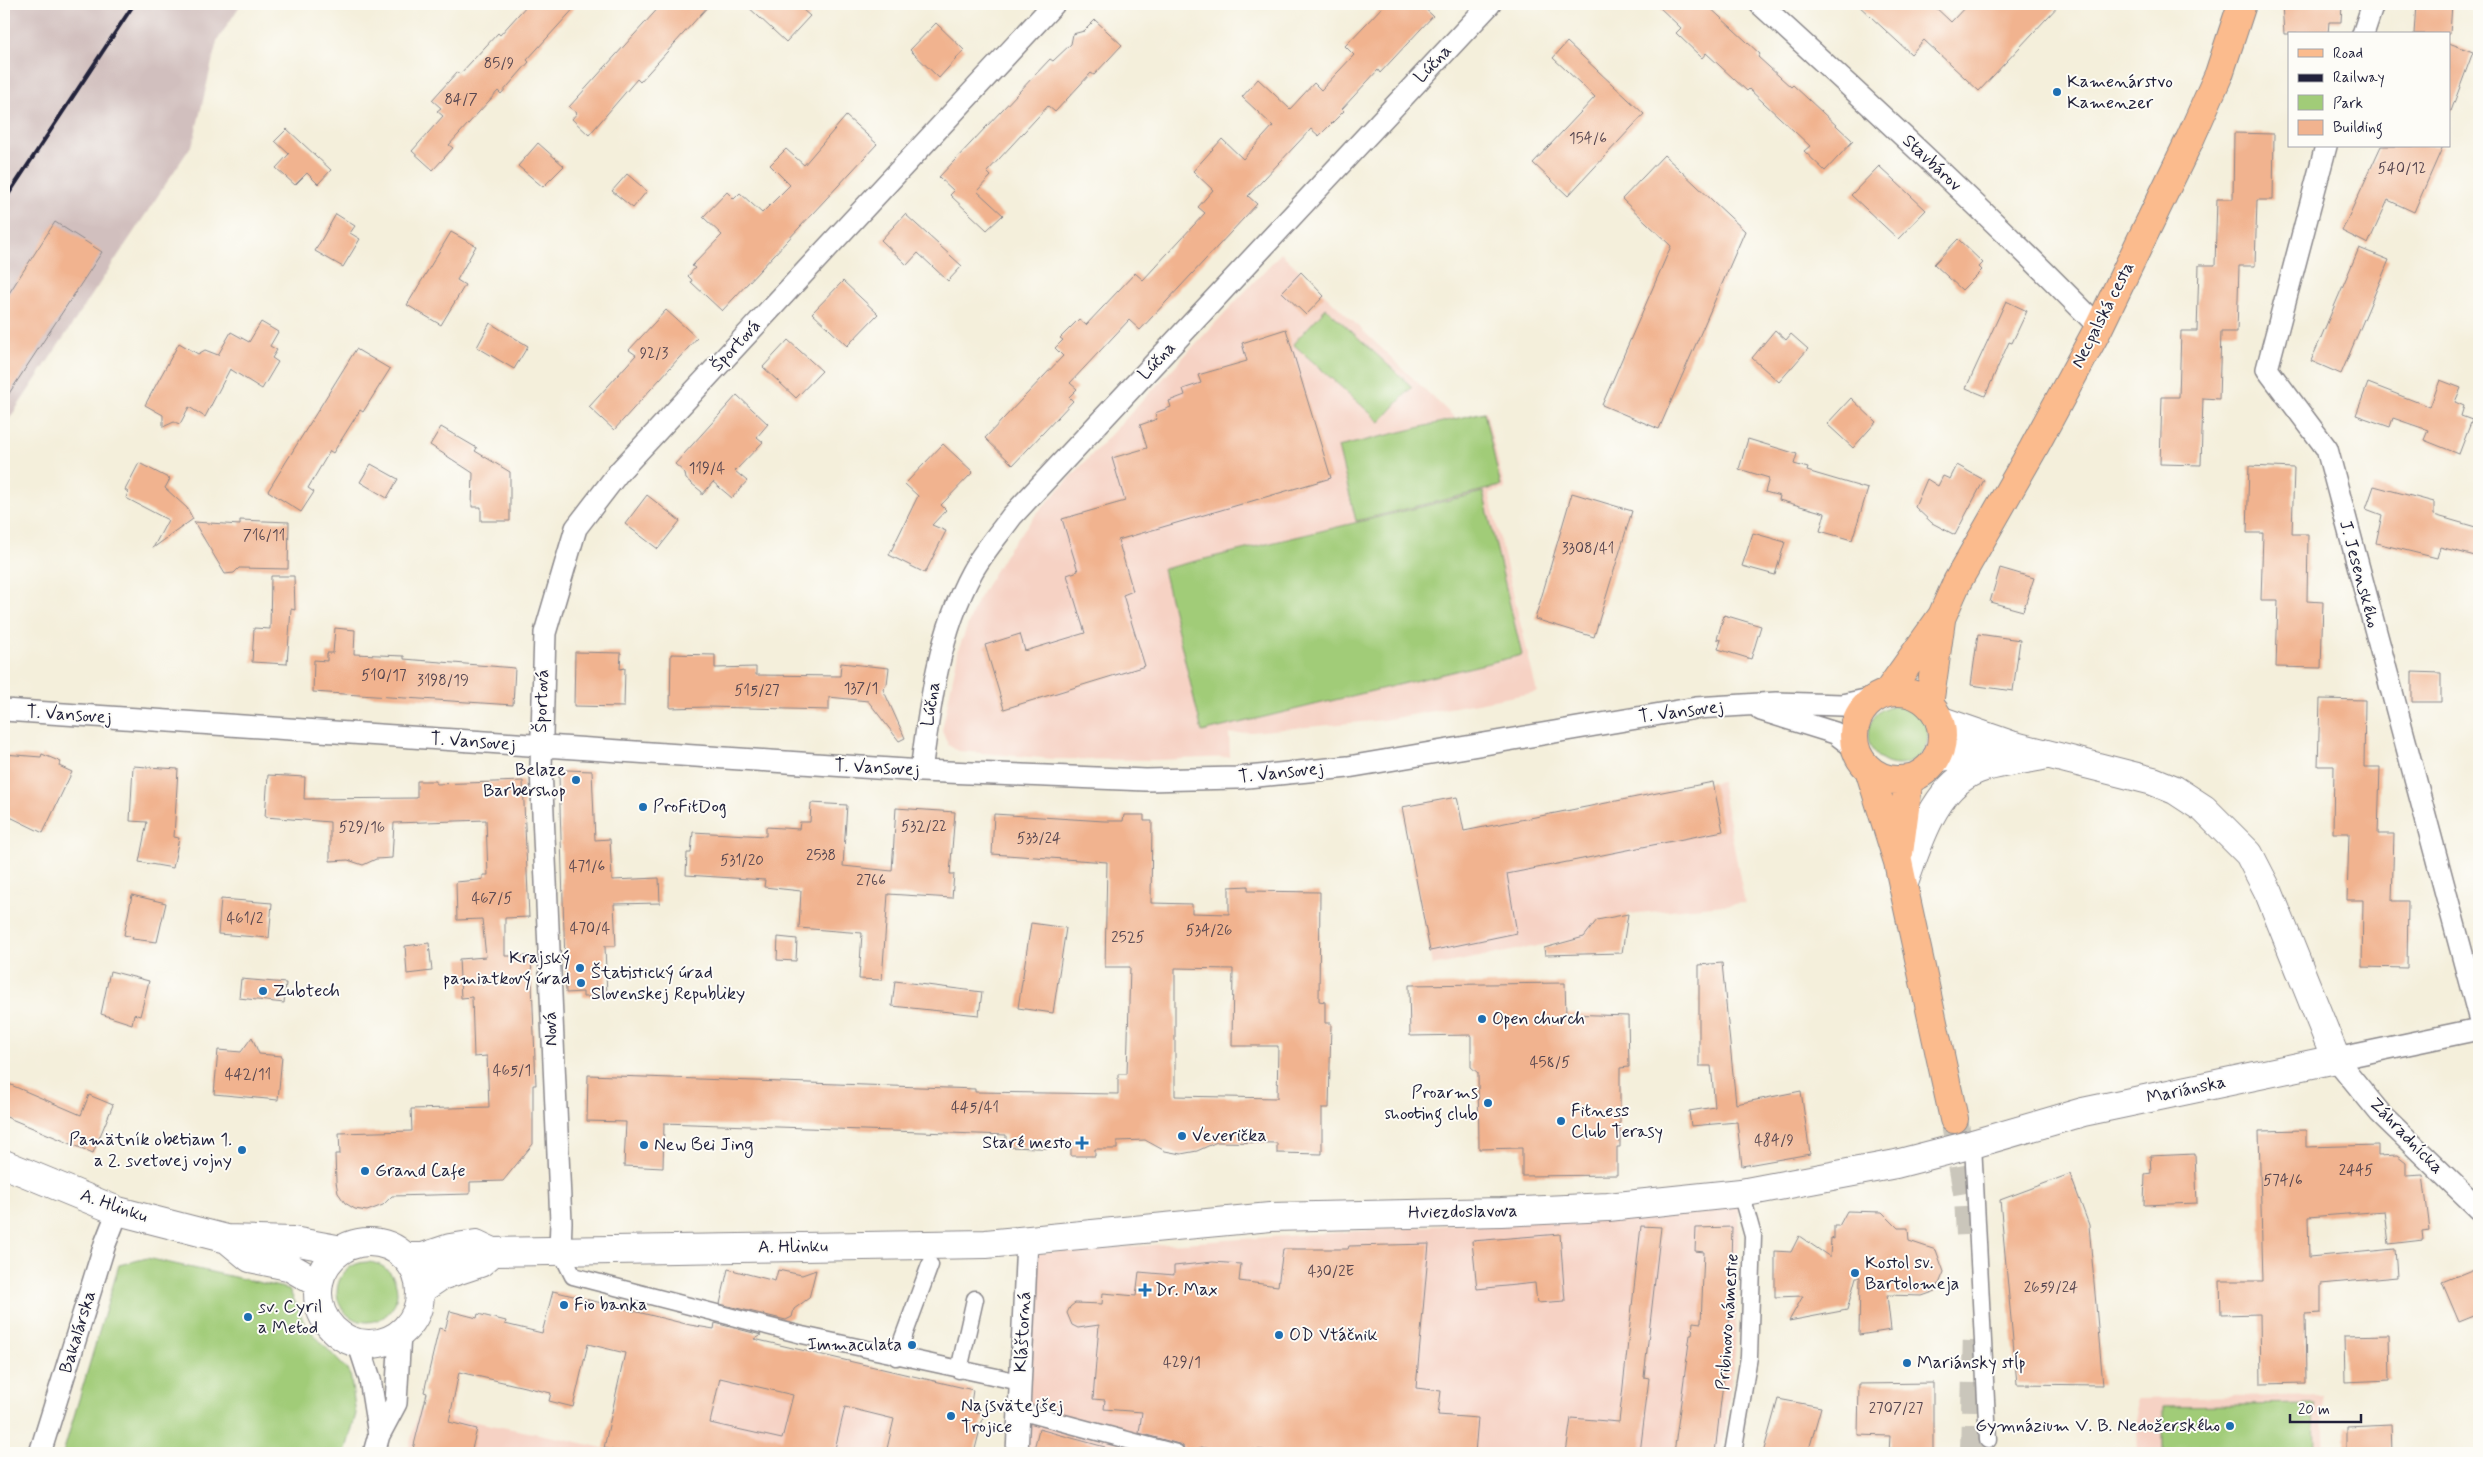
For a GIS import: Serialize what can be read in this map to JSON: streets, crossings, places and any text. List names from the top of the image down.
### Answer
{
  "streets": {
    "main road": ["Necpalská cesta"],
    "street": [
      "Lúčna",
      "Stavbárov",
      "Športová",
      "J. Jesenského",
      "T. Vansovej",
      "Nová",
      "Mariánska",
      "Záhradnícka",
      "A. Hlinku",
      "Hviezdoslavova",
      "Pribinovo námestie",
      "Bakalárska",
      "Kláštorná"
    ]
  },
  "crossings": [
    ["Lúčna", "T. Vansovej"],
    ["Stavbárov", "Necpalská cesta"],
    ["Necpalská cesta", "T. Vansovej"],
    ["Športová", "T. Vansovej"],
    ["Športová", "Nová"],
    ["T. Vansovej", "Nová"],
    ["Nová", "A. Hlinku"],
    ["Mariánska", "Záhradnícka"],
    ["Mariánska", "Hviezdoslavova"],
    ["A. Hlinku", "Hviezdoslavova"],
    ["A. Hlinku", "Bakalárska"],
    ["A. Hlinku", "Kláštorná"],
    ["Hviezdoslavova", "Pribinovo námestie"],
    ["Hviezdoslavova", "Kláštorná"]
  ],
  "places": {
    "other": [
      "Kamenárstvo Kamenzer",
      "Belaze Barbershop",
      "ProFitDog",
      "Krajský pamiatkový úrad",
      "Štatistický úrad Slovenskej Republiky",
      "Zubtech",
      "Open church",
      "Proarms shooting club",
      "Fitness Club Terasy",
      "Veverička",
      "New Bei Jing",
      "Pamätník obetiam 1. a 2. svetovej vojny",
      "Grand Cafe",
      "Kostol sv. Bartolomeja",
      "Fio banka",
      "sv. Cyril a Metod",
      "OD Vtáčnik",
      "Immaculata",
      "Mariánsky stĺp",
      "Najsvätejšej Trojice",
      "Gymnázium V. B. Nedožerského"
    ],
    "health": ["Staré mesto", "Dr. Max"]
  },
  "house_numbers": [
    "85/9",
    "84/7",
    "154/6",
    "540/12",
    "92/3",
    "119/4",
    "716/11",
    "3308/41",
    "510/17",
    "3198/19",
    "137/1",
    "515/27",
    "532/22",
    "529/16",
    "533/24",
    "2538",
    "531/20",
    "471/6",
    "2766",
    "467/5",
    "461/2",
    "470/4",
    "534/26",
    "2525",
    "458/5",
    "465/1",
    "442/11",
    "445/41",
    "484/9",
    "2445",
    "574/6",
    "430/2E",
    "2659/24",
    "429/1",
    "2707/27"
  ],
  "legend": [
    "Road",
    "Railway",
    "Park",
    "Building"
  ],
  "scale_bar": "20 m"
}
